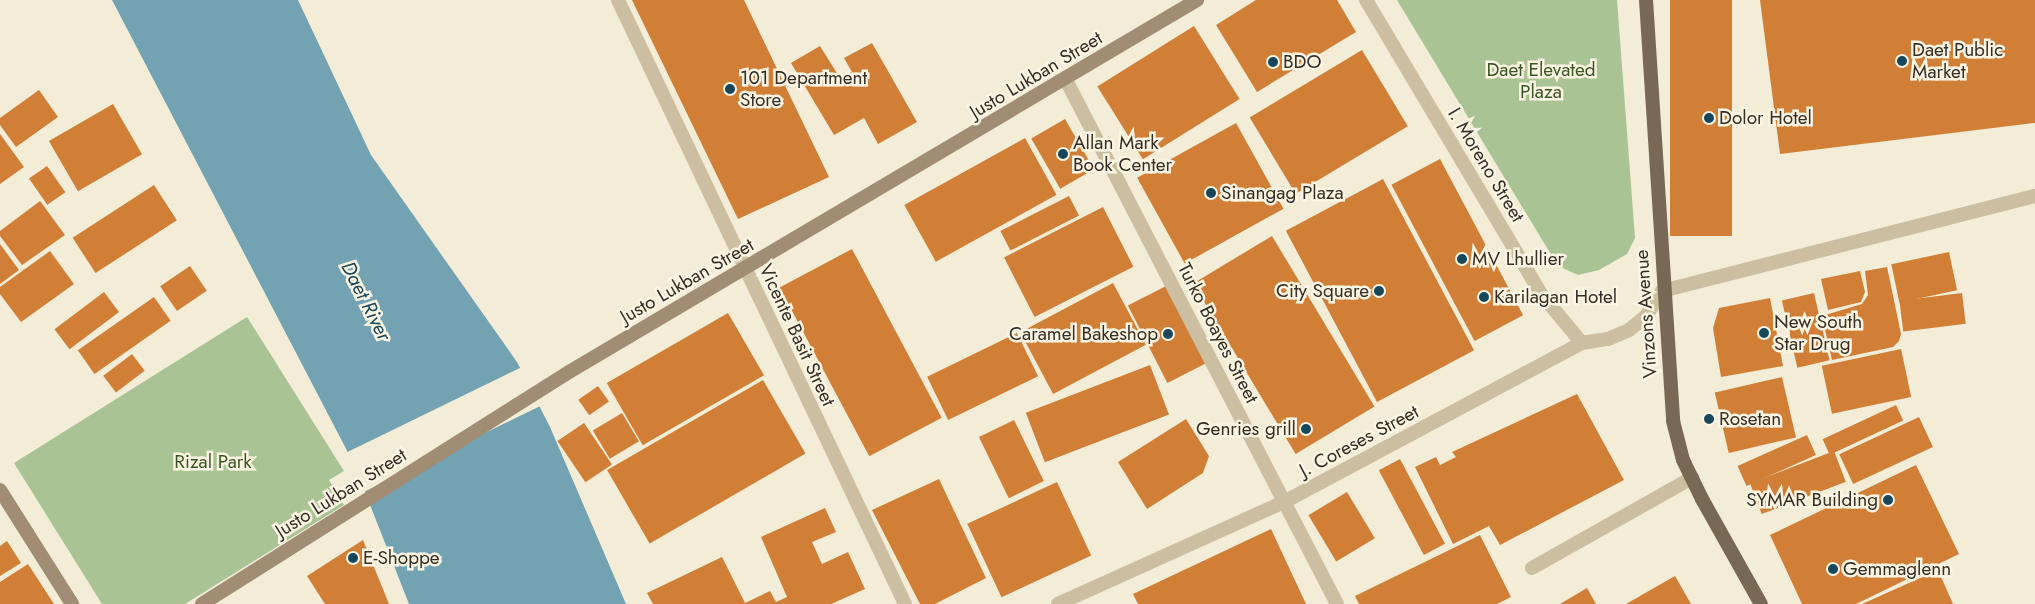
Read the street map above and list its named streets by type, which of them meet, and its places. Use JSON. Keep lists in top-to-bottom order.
{
  "streets": {
    "main road": ["Justo Lukban Street", "Vinzons Avenue"],
    "street": [
      "I. Moreno Street",
      "Turko Boayes Street",
      "Vicente Basit Street",
      "J. Coreses Street"
    ]
  },
  "crossings": [
    ["Justo Lukban Street", "Turko Boayes Street"],
    ["Justo Lukban Street", "Vicente Basit Street"],
    ["I. Moreno Street", "J. Coreses Street"],
    ["Vinzons Avenue", "J. Coreses Street"],
    ["Turko Boayes Street", "J. Coreses Street"]
  ],
  "water": ["Daet River"],
  "parks": ["Daet Elevated Plaza", "Rizal Park"],
  "places": [
    "Daet Public Market",
    "BDO",
    "101 Department Store",
    "Dolor Hotel",
    "Allan Mark Book Center",
    "Sinangag Plaza",
    "MV Lhullier",
    "City Square",
    "Karilagan Hotel",
    "New South Star Drug",
    "Caramel Bakeshop",
    "Rosetan",
    "Genries grill",
    "SYMAR Building",
    "E-Shoppe",
    "Gemmaglenn"
  ]
}
